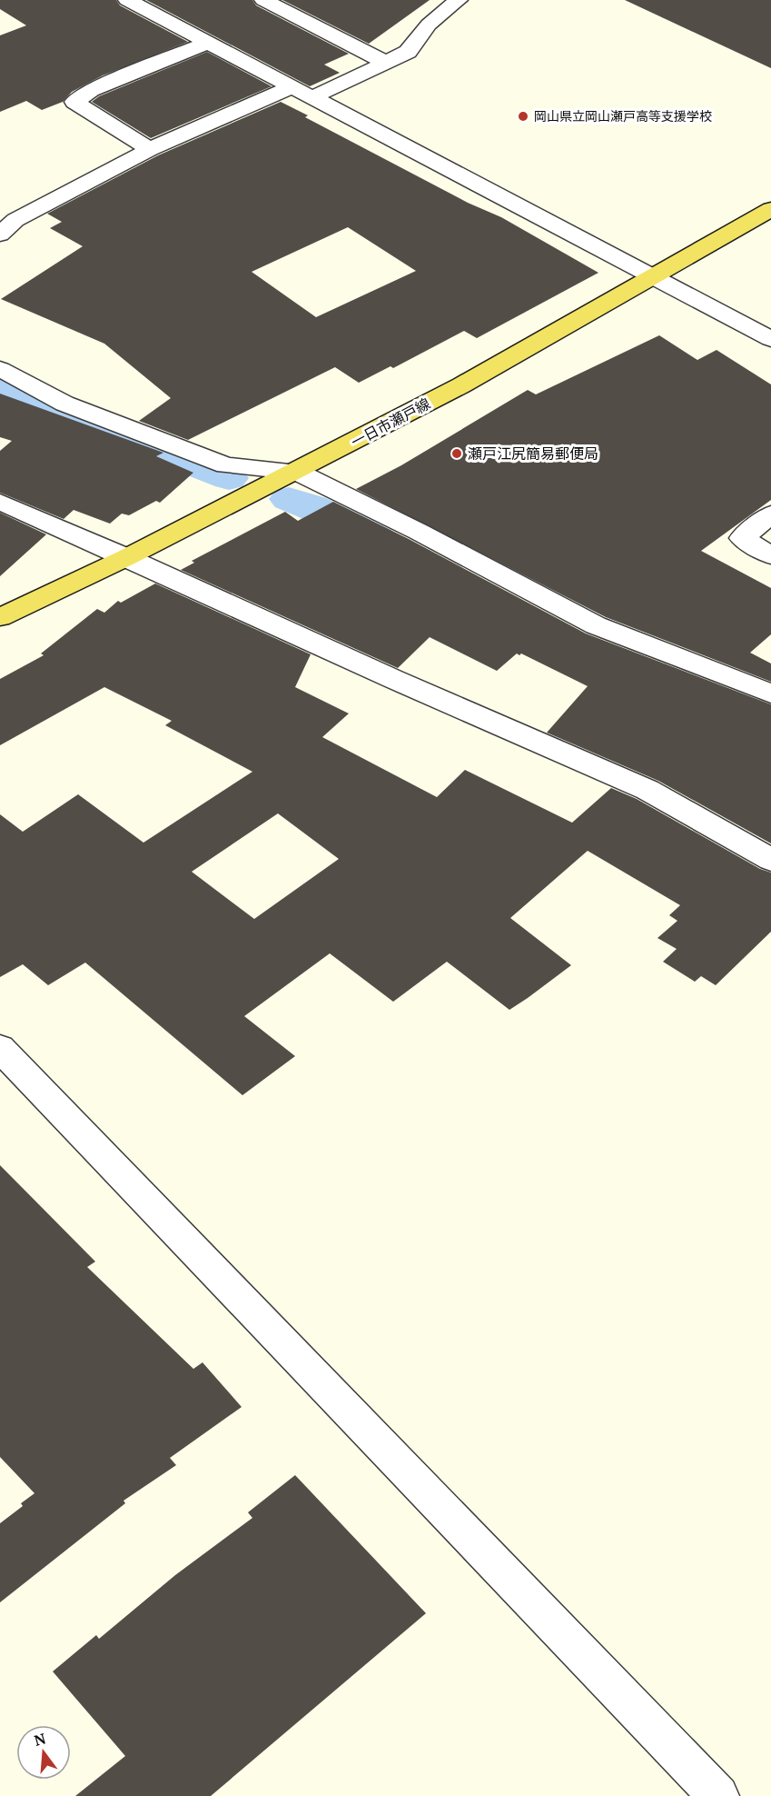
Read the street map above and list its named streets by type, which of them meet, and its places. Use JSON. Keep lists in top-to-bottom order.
{
  "streets": {
    "main road": ["一日市瀬戸線"]
  },
  "places": ["岡山県立岡山瀬戸高等支援学校", "瀬戸江尻簡易郵便局"],
  "north": "top"
}
